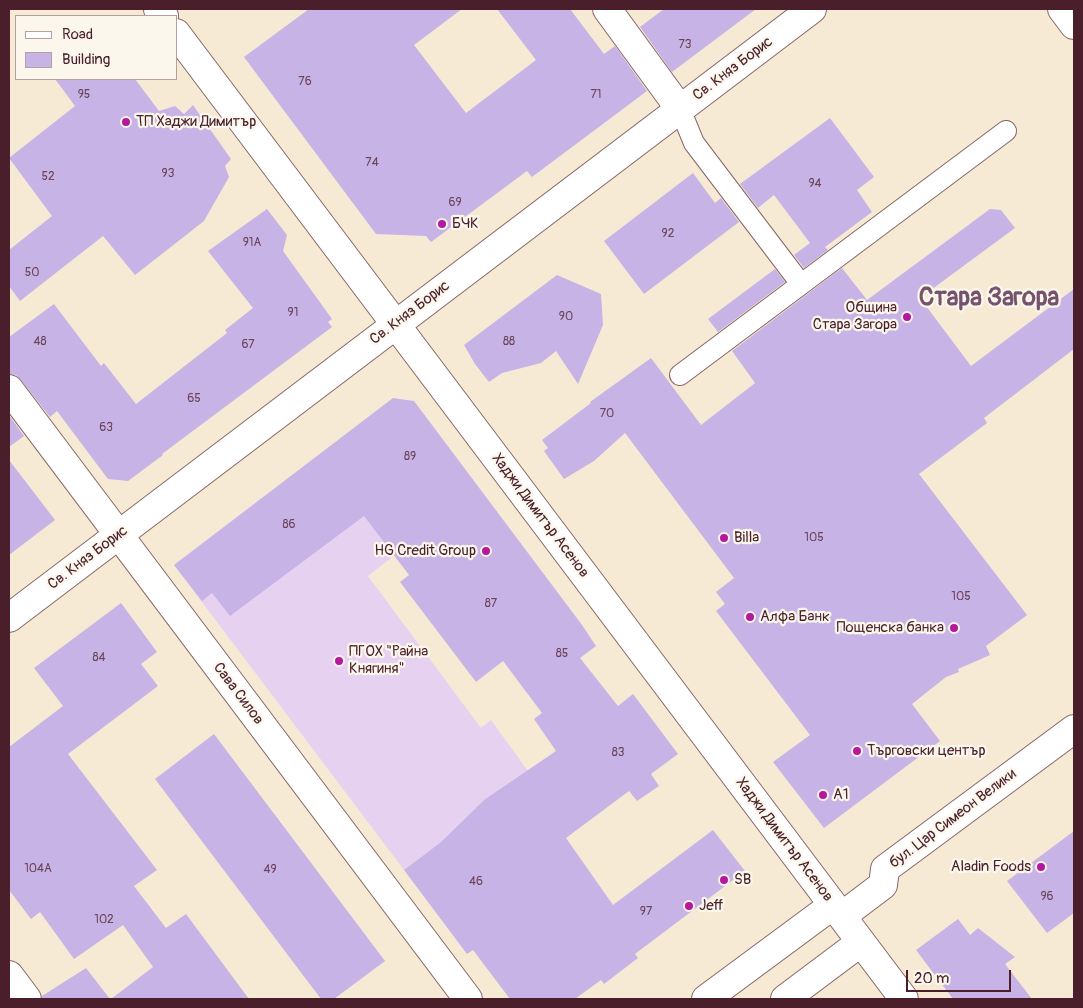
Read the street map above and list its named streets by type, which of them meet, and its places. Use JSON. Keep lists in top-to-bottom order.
{
  "streets": {
    "street": [
      "Св. Княз Борис",
      "Хаджи Димитър Асенов",
      "Сава Силов",
      "бул. Цар Симеон Велики"
    ]
  },
  "crossings": [
    ["Св. Княз Борис", "Хаджи Димитър Асенов"],
    ["Св. Княз Борис", "Сава Силов"],
    ["Хаджи Димитър Асенов", "бул. Цар Симеон Велики"]
  ],
  "districts": ["Стара Загора"],
  "places": [
    "ТП Хаджи Димитър",
    "БЧК",
    "Община Стара Загора",
    "Billa",
    "HG Credit Group",
    "Алфа Банк",
    "Пощенска банка",
    "ПГОХ \"Райна Княгиня\"",
    "Търговски център",
    "A1",
    "Aladin Foods",
    "SB",
    "Jeff"
  ],
  "house_numbers": [
    "73",
    "76",
    "95",
    "71",
    "74",
    "93",
    "52",
    "94",
    "69",
    "92",
    "91A",
    "50",
    "91",
    "90",
    "48",
    "88",
    "67",
    "65",
    "70",
    "63",
    "89",
    "86",
    "105",
    "105",
    "87",
    "85",
    "84",
    "83",
    "104A",
    "49",
    "46",
    "96",
    "97",
    "102"
  ],
  "legend": ["Road", "Building"],
  "scale_bar": "20 m"
}
